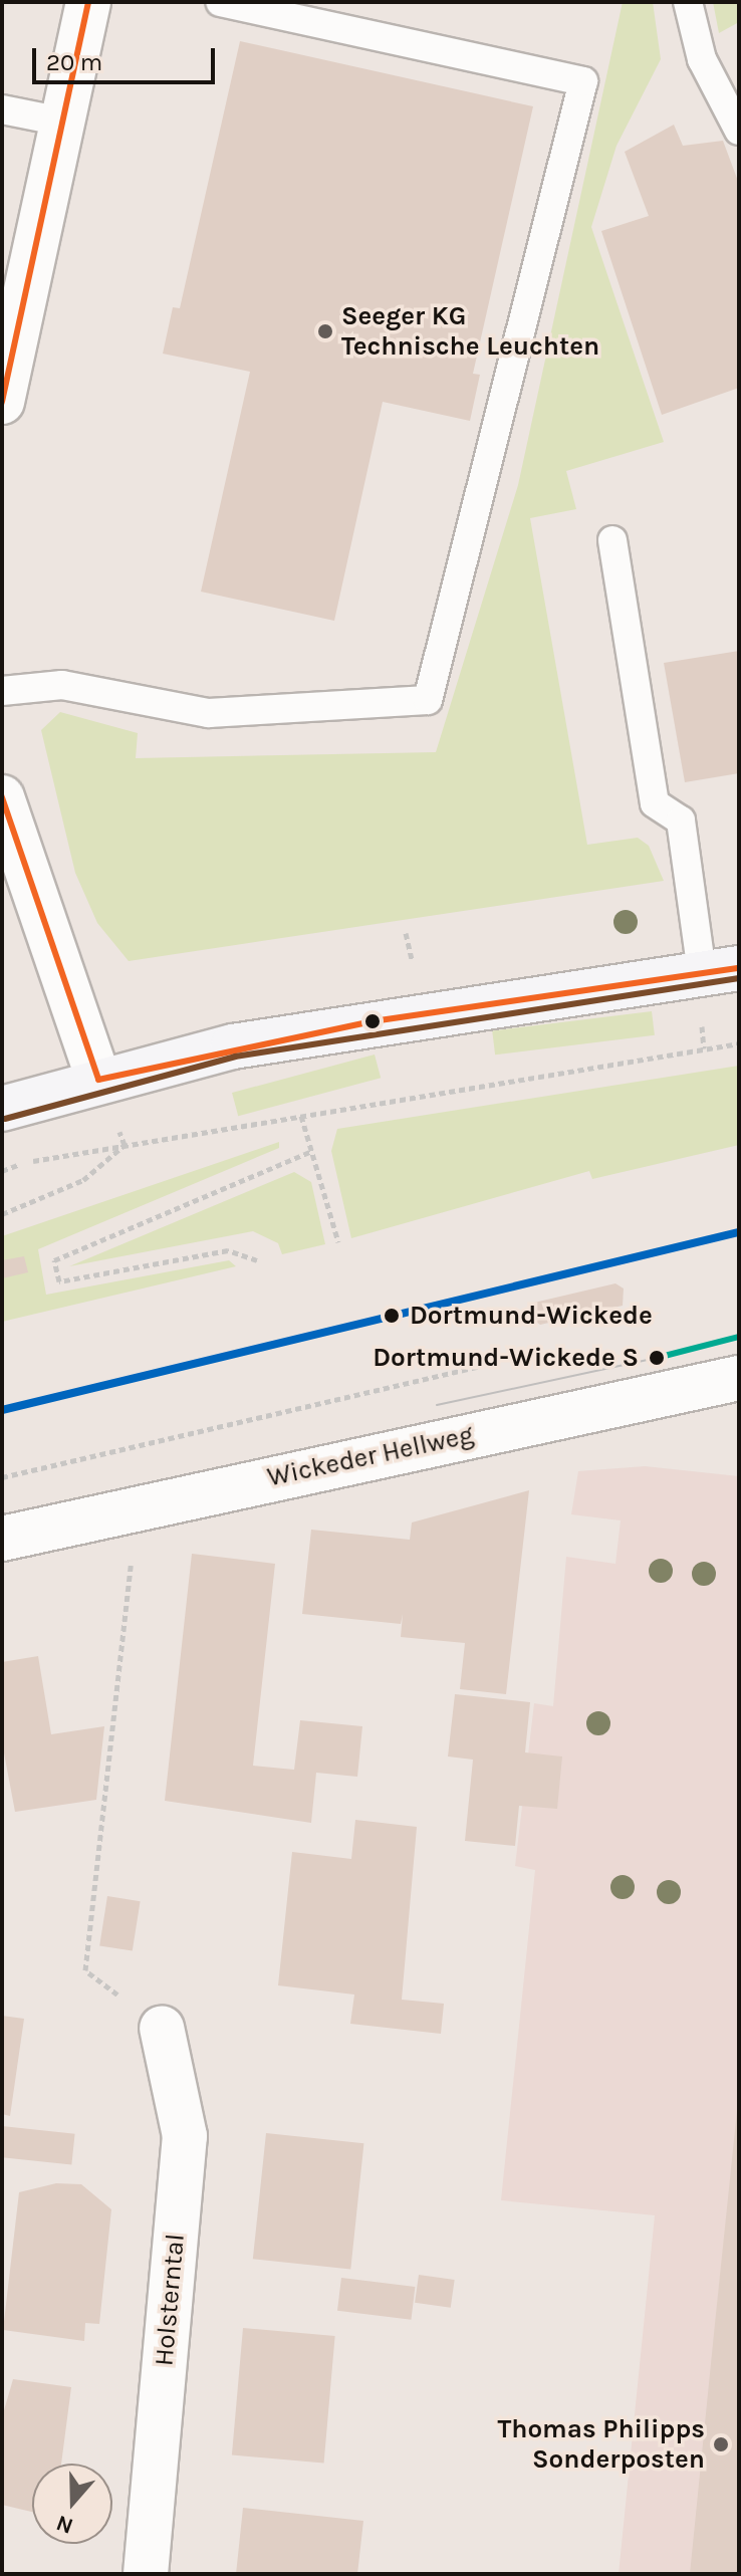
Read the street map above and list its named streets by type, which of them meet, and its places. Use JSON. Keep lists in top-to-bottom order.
{
  "streets": {
    "street": ["Wickeder Hellweg", "Holsterntal"]
  },
  "places": [
    "Seeger KG Technische Leuchten",
    "Dortmund-Wickede",
    "Dortmund-Wickede S",
    "Thomas Philipps Sonderposten"
  ],
  "scale_bar": "20 m",
  "north": "bottom"
}
